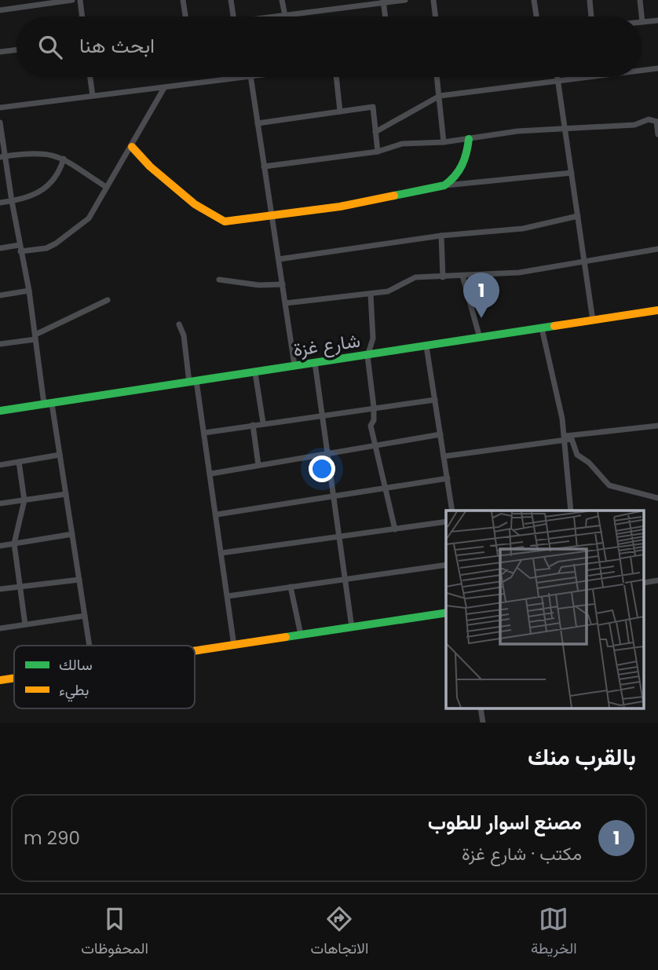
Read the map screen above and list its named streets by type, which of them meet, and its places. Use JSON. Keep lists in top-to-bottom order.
{
  "streets": {
    "street": ["شارع غزة"]
  },
  "legend": ["سالك", "بطيء"],
  "page": {
    "search": "ابحث هنا",
    "pins": "1",
    "heading": "بالقرب منك",
    "list": [
      {
        "mark": "1",
        "name": "مصنع اسوار للطوب",
        "note": "مكتب · شارع غزة",
        "value": "290 m"
      }
    ],
    "nav": ["الخريطة", "الاتجاهات", "المحفوظات"]
  }
}
